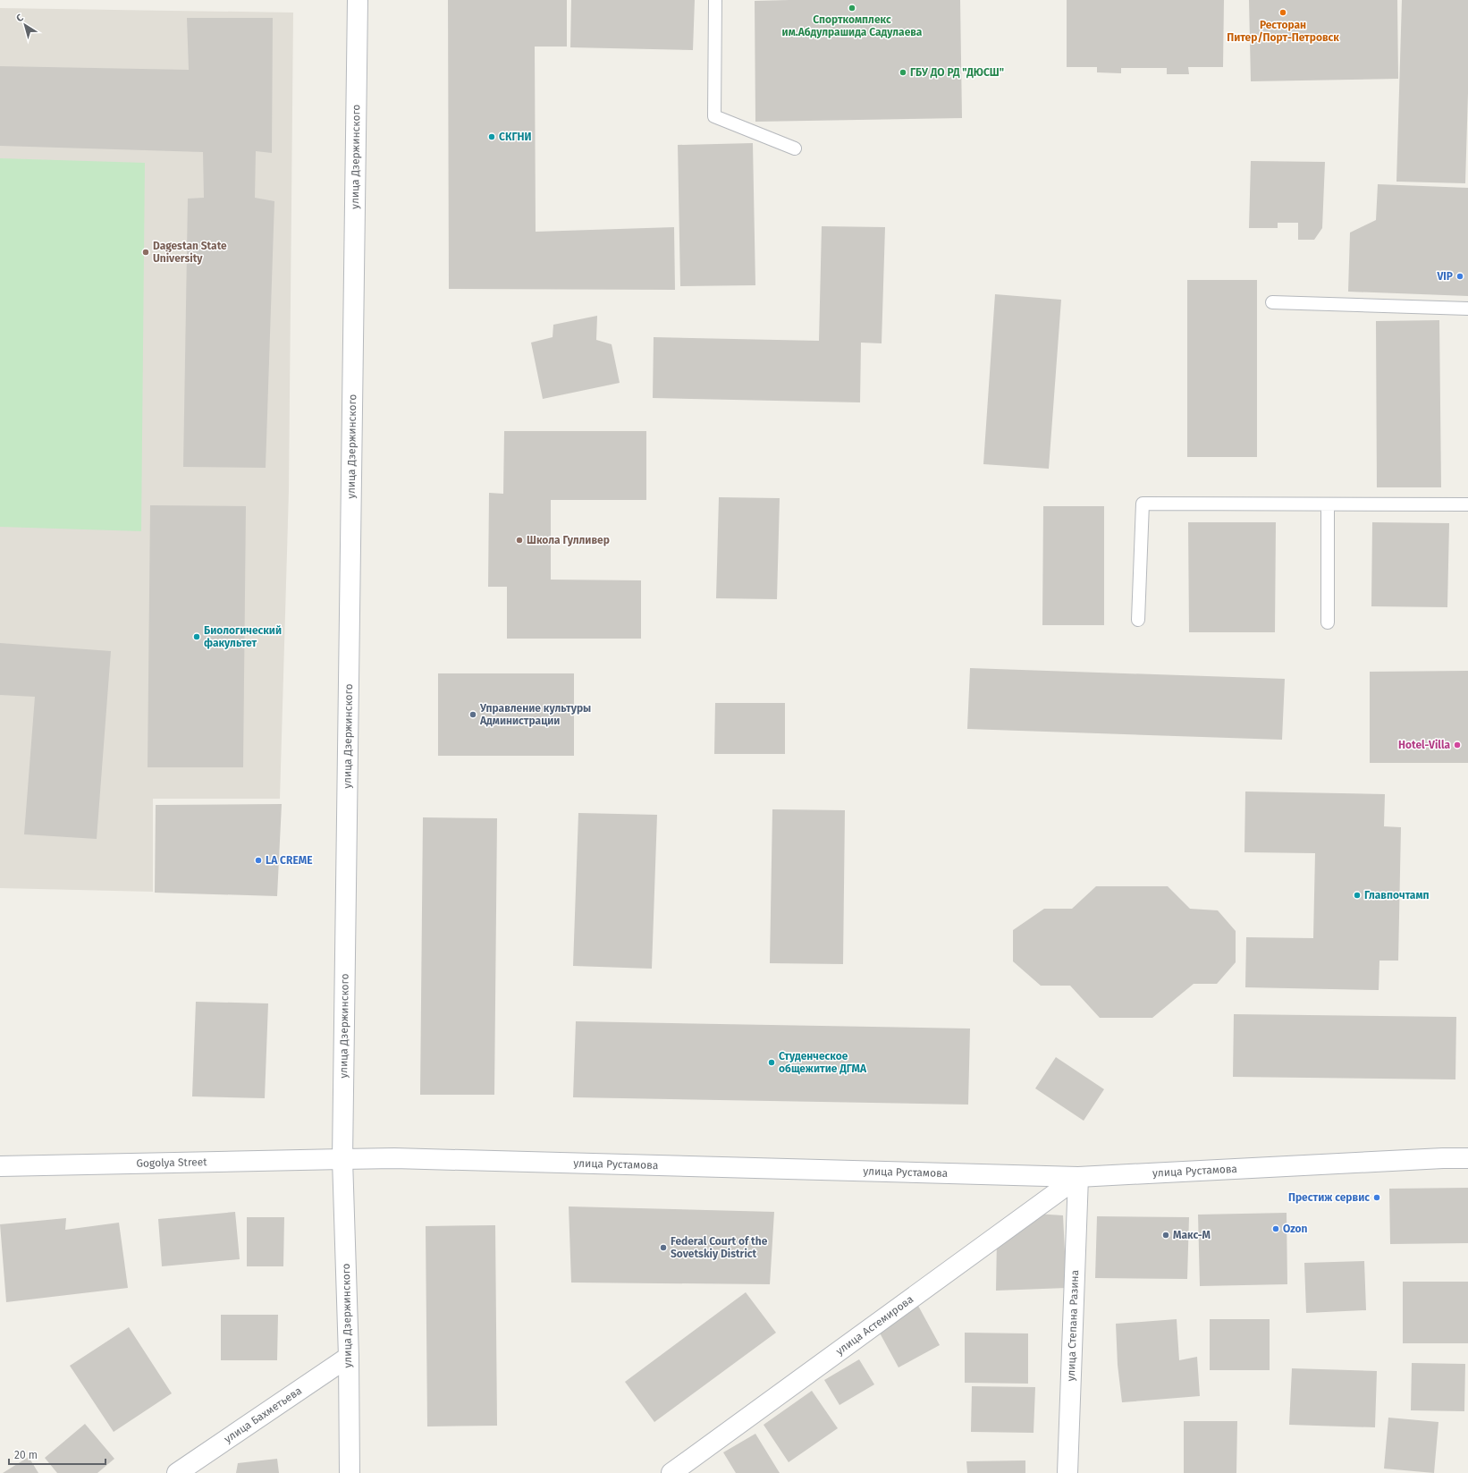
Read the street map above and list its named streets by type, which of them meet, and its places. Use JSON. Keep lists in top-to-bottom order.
{
  "streets": {
    "street": [
      "улица Дзержинского",
      "Gogolya Street",
      "улица Рустамова",
      "улица Астемирова",
      "улица Степана Разина",
      "улица Бахметьева"
    ]
  },
  "crossings": [
    ["улица Дзержинского", "Gogolya Street"],
    ["улица Дзержинского", "улица Рустамова"],
    ["улица Дзержинского", "улица Бахметьева"],
    ["Gogolya Street", "улица Рустамова"],
    ["улица Рустамова", "улица Астемирова"],
    ["улица Рустамова", "улица Степана Разина"],
    ["улица Астемирова", "улица Степана Разина"]
  ],
  "places": [
    "Спорткомплекс им.Абдулрашида Садулаева",
    "Ресторан Питер/Порт-Петровск",
    "ГБУ ДО РД \"ДЮСШ\"",
    "СКГНИ",
    "Dagestan State University",
    "VIP",
    "Школа Гулливер",
    "Биологический факультет",
    "Управление культуры Администрации",
    "Hotel-Villa",
    "LA CREME",
    "Главпочтамп",
    "Студенческое общежитие ДГМА",
    "Престиж сервис",
    "Ozon",
    "Макс-М",
    "Federal Court of the Sovetskiy District"
  ],
  "scale_bar": "20 m",
  "north": "top left"
}
